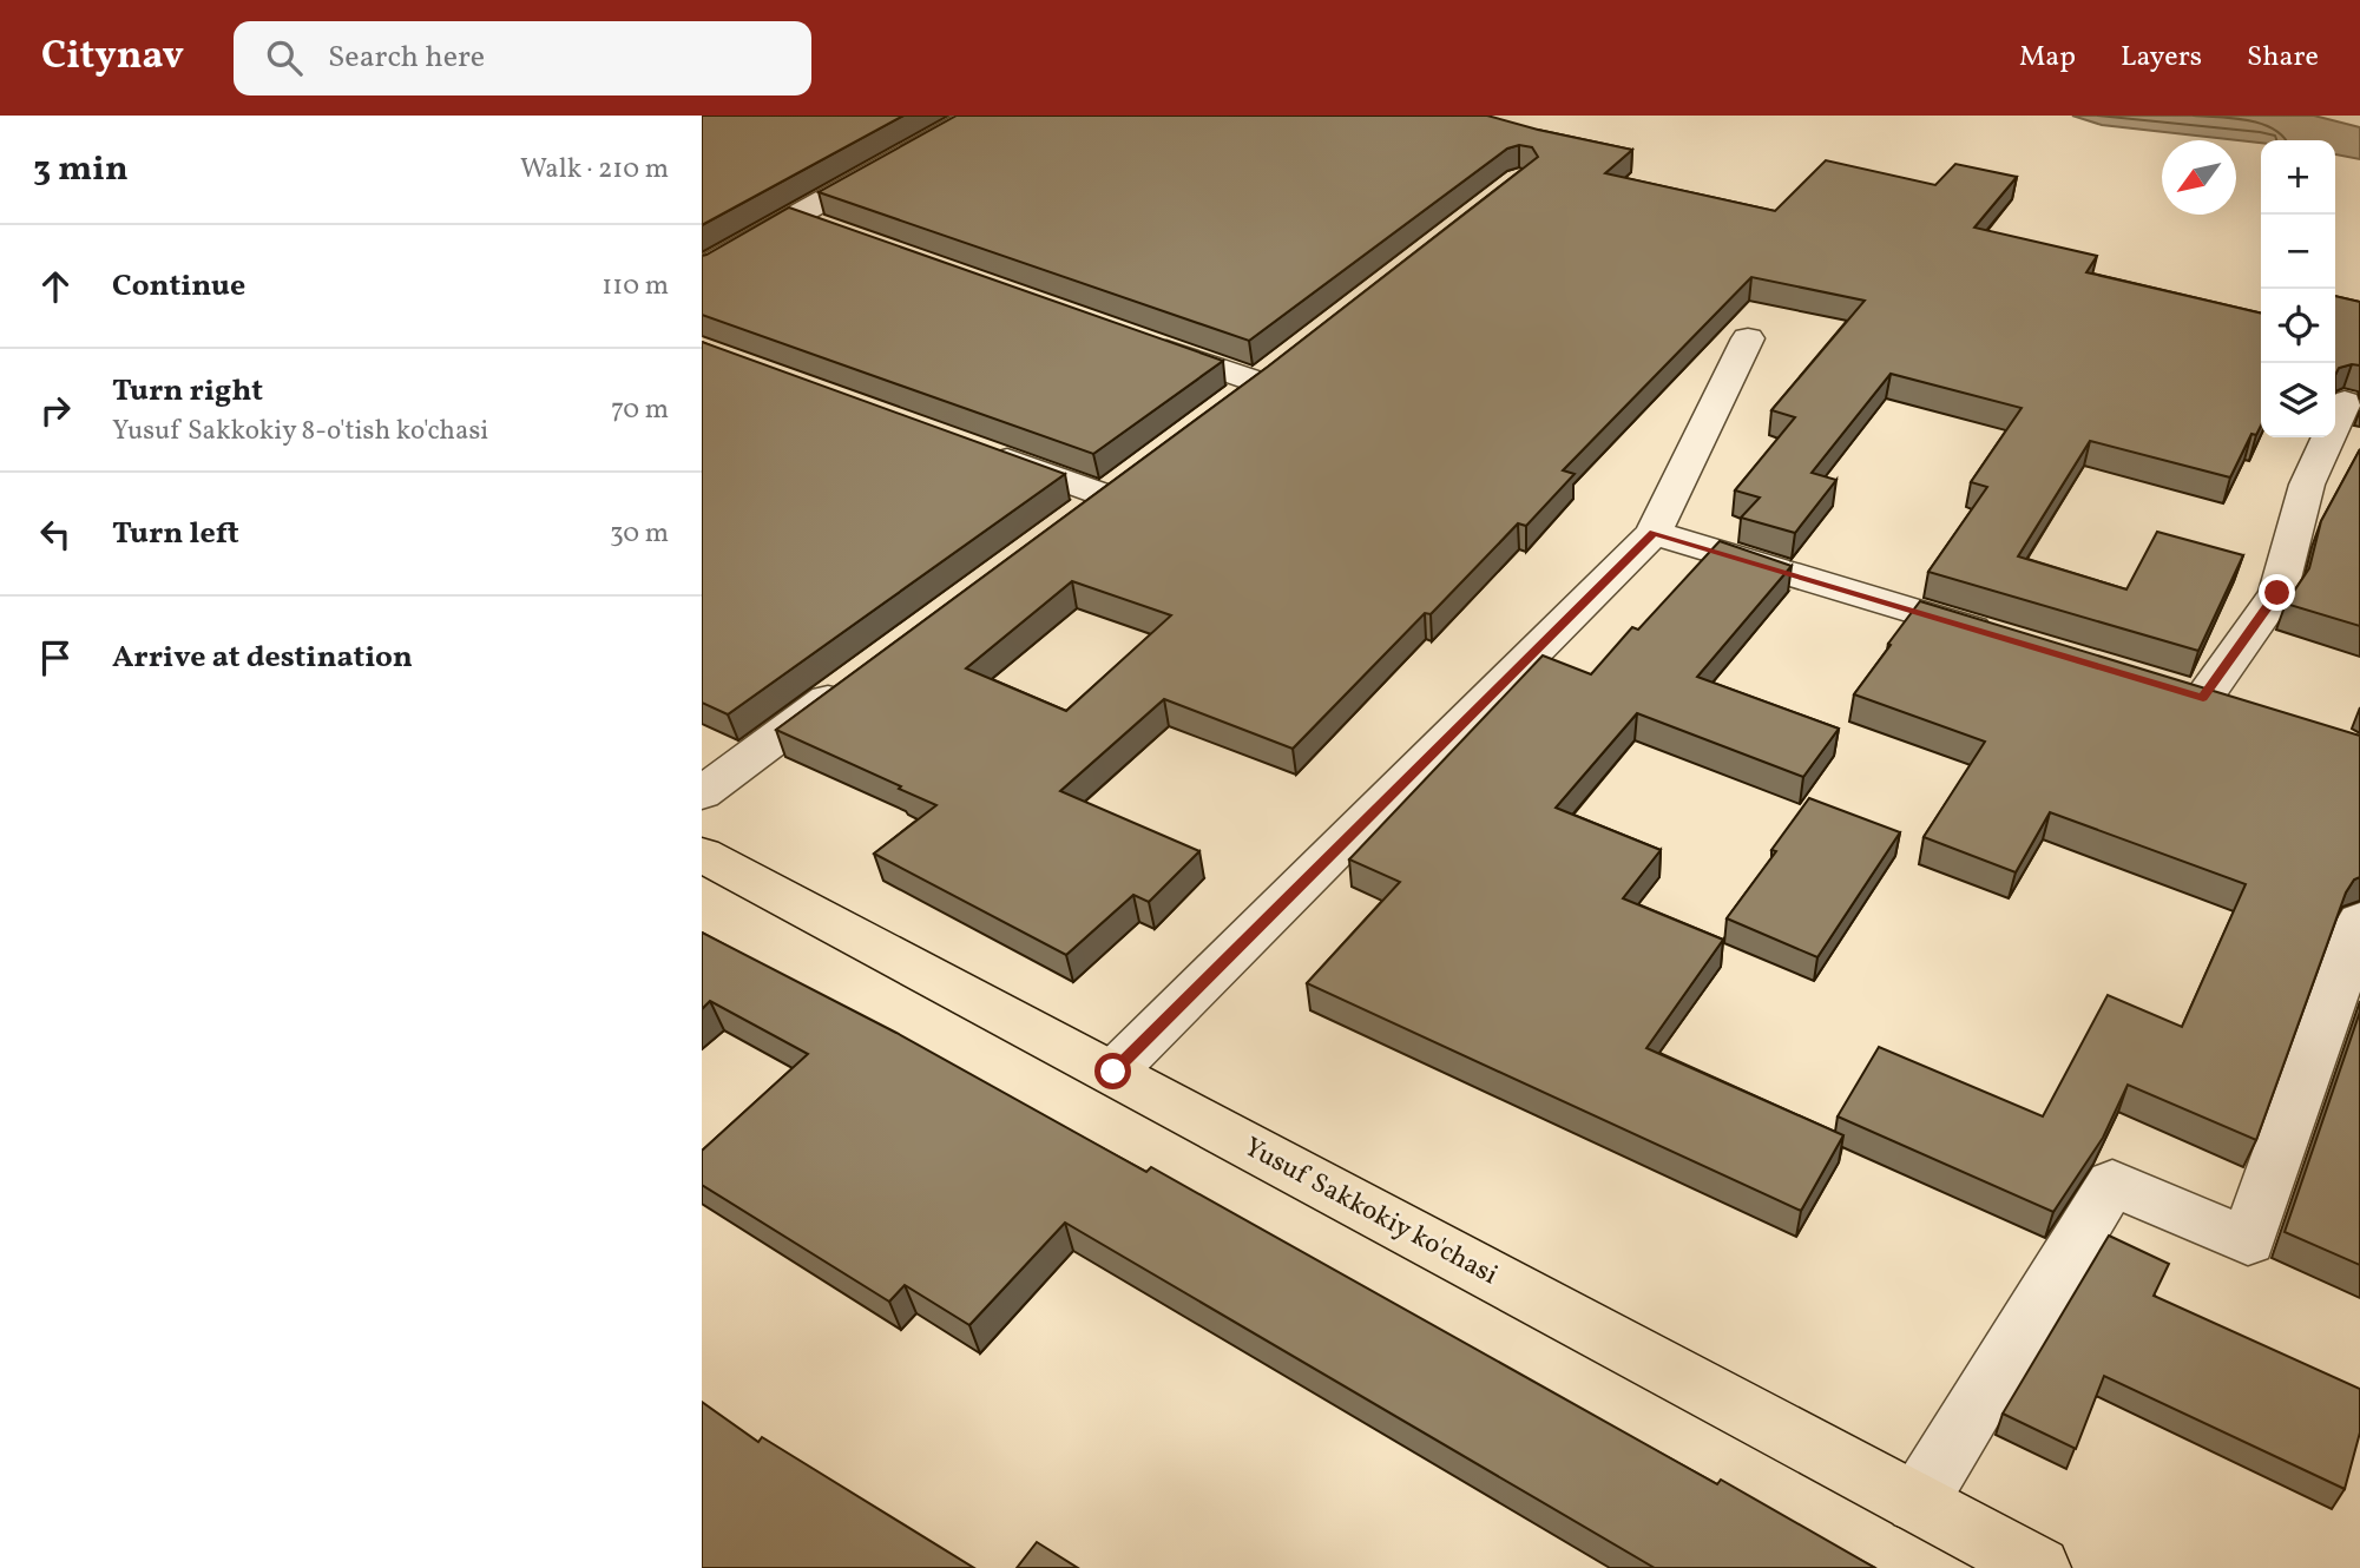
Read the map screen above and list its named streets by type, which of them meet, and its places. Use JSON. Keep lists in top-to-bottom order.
{
  "streets": {
    "main road": ["Yusuf Sakkokiy ko'chasi"]
  },
  "north": "bottom left",
  "page": {
    "header": "Citynav",
    "search": "Search here",
    "nav": ["Map", "Layers", "Share"],
    "heading": ["3 min", "Walk · 210 m"],
    "map_buttons": ["+", "−"],
    "list": [
      ["Continue", "110 m"],
      ["Turn right", "Yusuf Sakkokiy 8-o'tish ko'chasi", "70 m"],
      ["Turn left", "30 m"],
      "Arrive at destination"
    ]
  }
}
